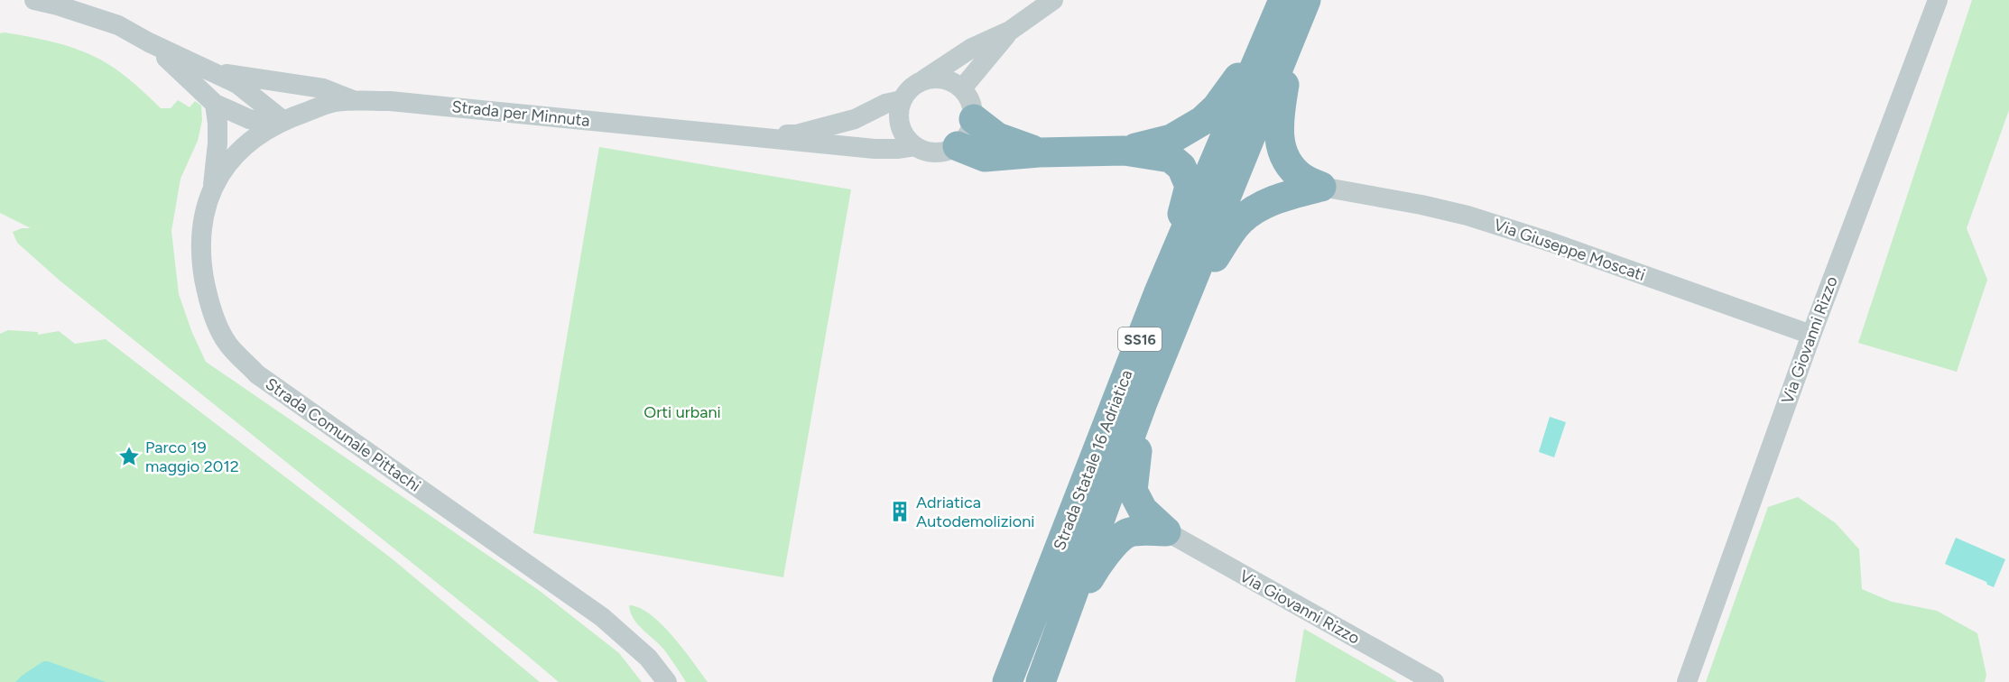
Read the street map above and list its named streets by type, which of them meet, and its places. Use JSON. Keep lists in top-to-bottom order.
{
  "streets": {
    "highway": ["SS16", "Strada Statale 16 Adriatica"],
    "street": [
      "Strada per Minnuta",
      "Via Giuseppe Moscati",
      "Via Giovanni Rizzo",
      "Strada Comunale Pittachi"
    ]
  },
  "crossings": [
    ["Strada per Minnuta", "Strada Comunale Pittachi"],
    ["Via Giuseppe Moscati", "Via Giovanni Rizzo"]
  ],
  "parks": ["Orti urbani"],
  "places": {
    "place": ["Parco 19 maggio 2012"],
    "building": ["Adriatica Autodemolizioni"]
  }
}
